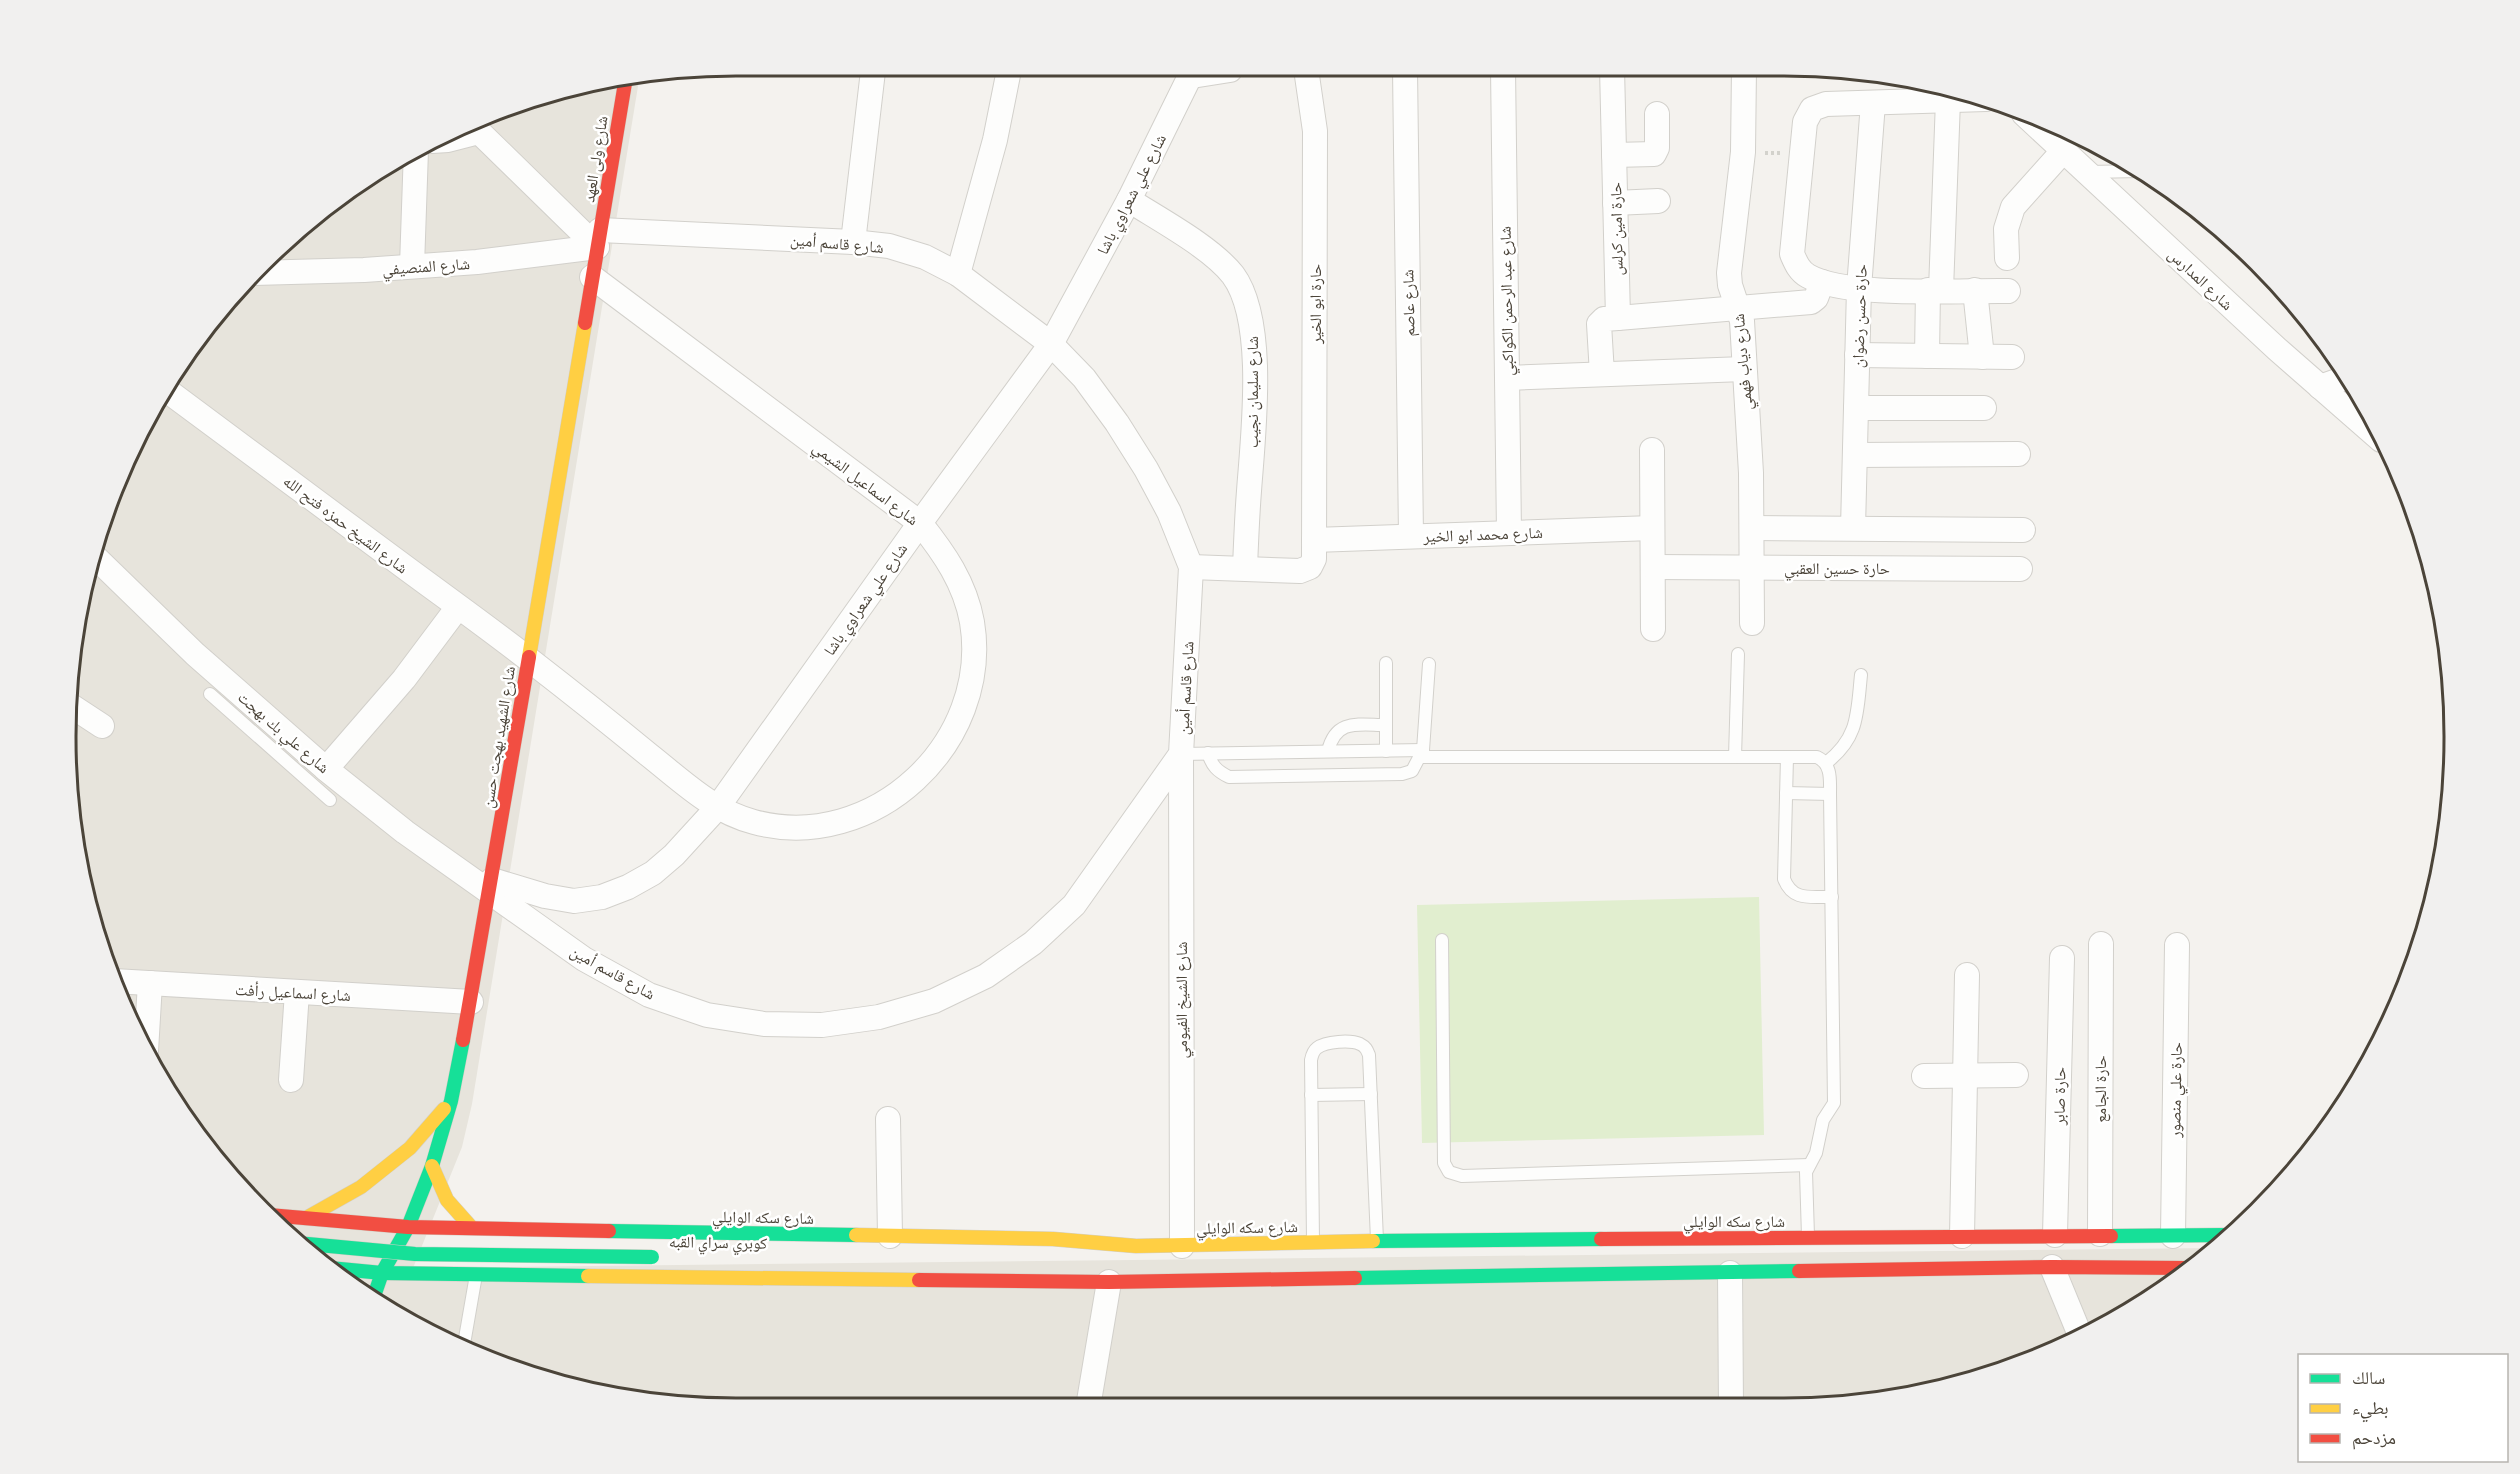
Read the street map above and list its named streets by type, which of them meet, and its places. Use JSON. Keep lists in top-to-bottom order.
{
  "streets": {
    "main road": [
      "شارع ولى العهد",
      "شارع الشهيد بهجت حسن",
      "شارع سكه الوايلي",
      "كوبري سراي القبه"
    ],
    "street": [
      "شارع علي شعراوي باشا",
      "حارة امين كرلس",
      "شارع قاسم أمين",
      "شارع المنصيفي",
      "شارع المدارس",
      "شارع عبد الرحمن الكواكبي",
      "شارع عاصم",
      "حارة ابو الخير",
      "حارة حسن رضوان",
      "شارع دياب فهمي",
      "شارع سليمان نجيب",
      "شارع اسماعيل الشيمي",
      "شارع الشيخ حمزه فتح الله",
      "شارع محمد ابو الخير",
      "حارة حسين العقبي",
      "شارع علي بك بهجت",
      "شارع اسماعيل رأفت",
      "شارع الشيخ الفيومي",
      "حارة الجامع",
      "حارة علي منصور",
      "حارة صابر"
    ]
  },
  "crossings": [
    ["شارع ولى العهد", "شارع قاسم أمين"],
    ["شارع ولى العهد", "شارع المنصيفي"],
    ["شارع ولى العهد", "شارع الشهيد بهجت حسن"],
    ["شارع علي شعراوي باشا", "شارع قاسم أمين"],
    ["شارع علي شعراوي باشا", "شارع سليمان نجيب"],
    ["شارع علي شعراوي باشا", "شارع اسماعيل الشيمي"],
    ["شارع علي شعراوي باشا", "شارع علي بك بهجت"],
    ["شارع علي شعراوي باشا", "شارع الشهيد بهجت حسن"],
    ["شارع قاسم أمين", "شارع المنصيفي"],
    ["شارع قاسم أمين", "شارع علي بك بهجت"],
    ["شارع قاسم أمين", "شارع الشهيد بهجت حسن"],
    ["شارع قاسم أمين", "شارع الشيخ الفيومي"],
    ["شارع المنصيفي", "شارع الشهيد بهجت حسن"],
    ["شارع عبد الرحمن الكواكبي", "شارع محمد ابو الخير"],
    ["شارع عاصم", "شارع محمد ابو الخير"],
    ["حارة ابو الخير", "شارع سليمان نجيب"],
    ["حارة ابو الخير", "شارع محمد ابو الخير"],
    ["شارع دياب فهمي", "حارة حسين العقبي"],
    ["شارع اسماعيل الشيمي", "شارع الشيخ حمزه فتح الله"],
    ["شارع اسماعيل الشيمي", "شارع الشهيد بهجت حسن"],
    ["شارع الشيخ حمزه فتح الله", "شارع الشهيد بهجت حسن"],
    ["شارع علي بك بهجت", "شارع الشهيد بهجت حسن"],
    ["شارع الشهيد بهجت حسن", "شارع اسماعيل رأفت"],
    ["شارع الشهيد بهجت حسن", "شارع سكه الوايلي"],
    ["شارع الشيخ الفيومي", "شارع سكه الوايلي"],
    ["حارة الجامع", "شارع سكه الوايلي"],
    ["حارة علي منصور", "شارع سكه الوايلي"],
    ["حارة صابر", "شارع سكه الوايلي"]
  ],
  "legend": ["سالك", "بطيء", "مزدحم"]
}
